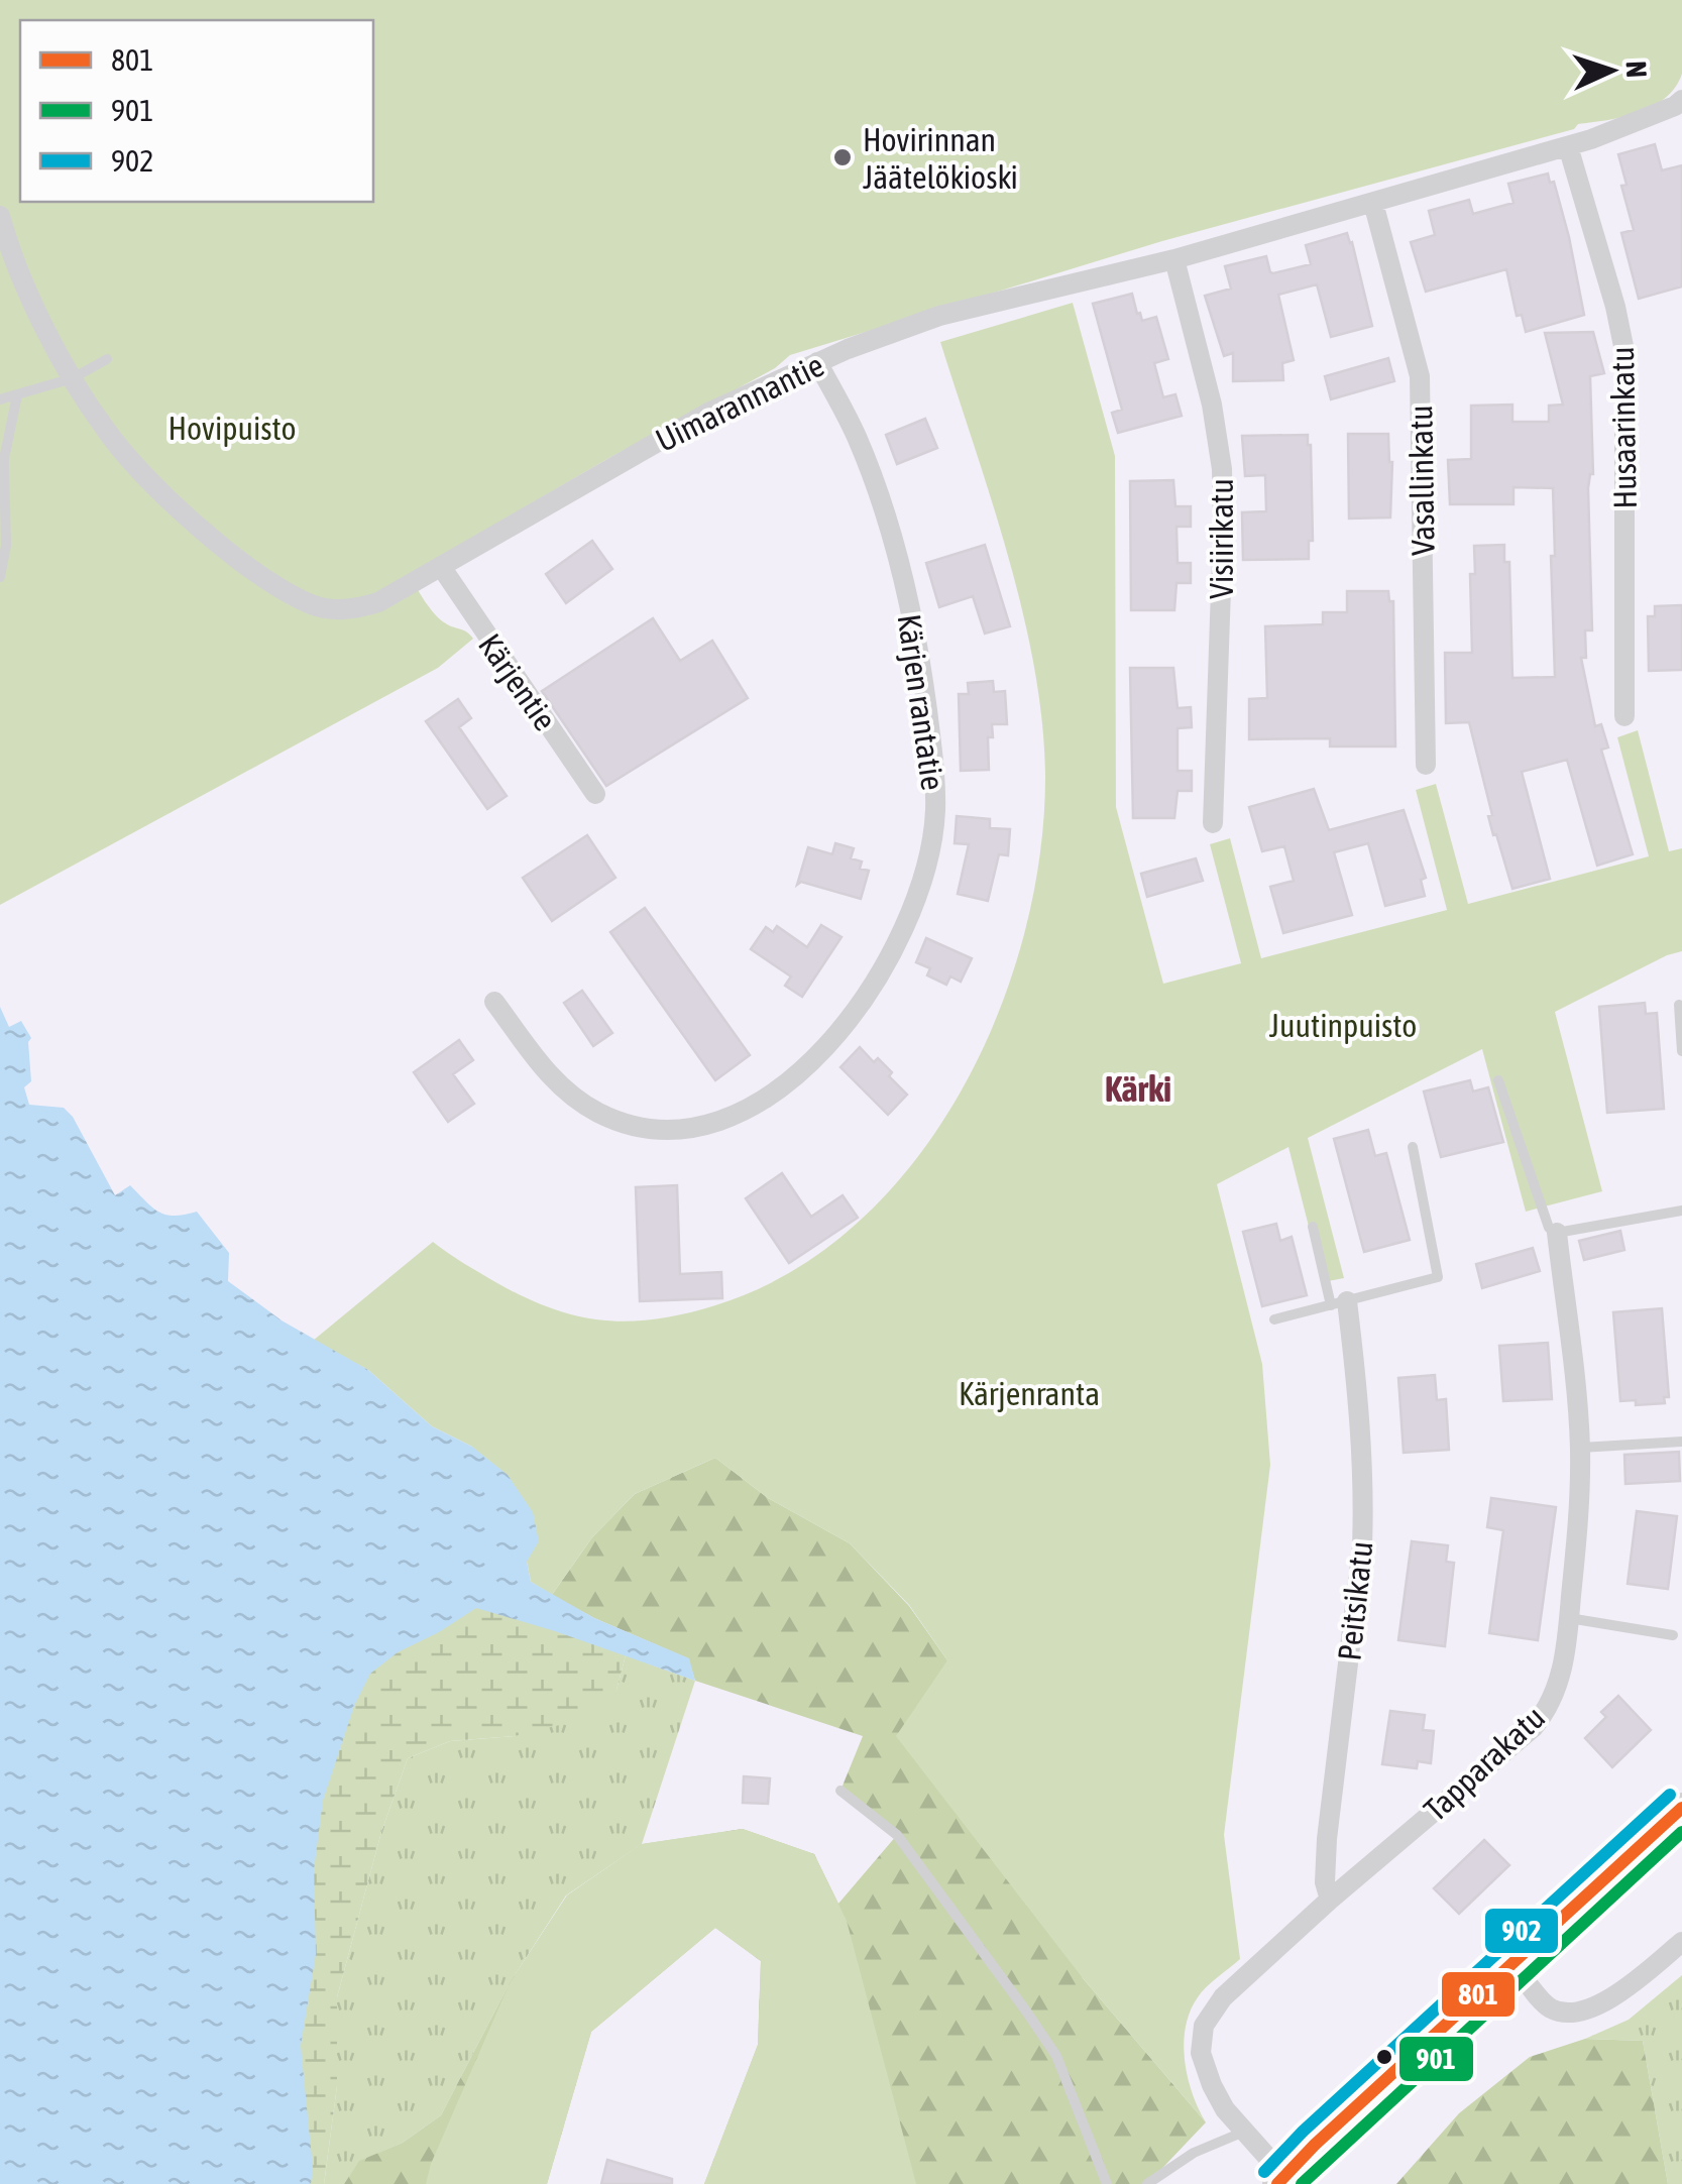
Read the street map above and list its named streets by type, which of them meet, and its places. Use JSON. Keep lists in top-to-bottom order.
{
  "streets": {
    "street": [
      "Uimarannantie",
      "Husaarinkatu",
      "Vasallinkatu",
      "Visiirikatu",
      "Kärjentie",
      "Kärjen rantatie",
      "Peitsikatu",
      "Tapparakatu"
    ]
  },
  "crossings": [
    ["Uimarannantie", "Husaarinkatu"],
    ["Uimarannantie", "Vasallinkatu"],
    ["Uimarannantie", "Visiirikatu"],
    ["Uimarannantie", "Kärjentie"],
    ["Uimarannantie", "Kärjen rantatie"],
    ["Peitsikatu", "Tapparakatu"]
  ],
  "districts": ["Kärki"],
  "parks": ["Hovipuisto", "Juutinpuisto", "Kärjenranta"],
  "places": ["Hovirinnan Jäätelökioski"],
  "lines": ["transit line 902", "transit line 801", "transit line 901"],
  "legend": ["801", "901", "902"],
  "north": "right"
}
